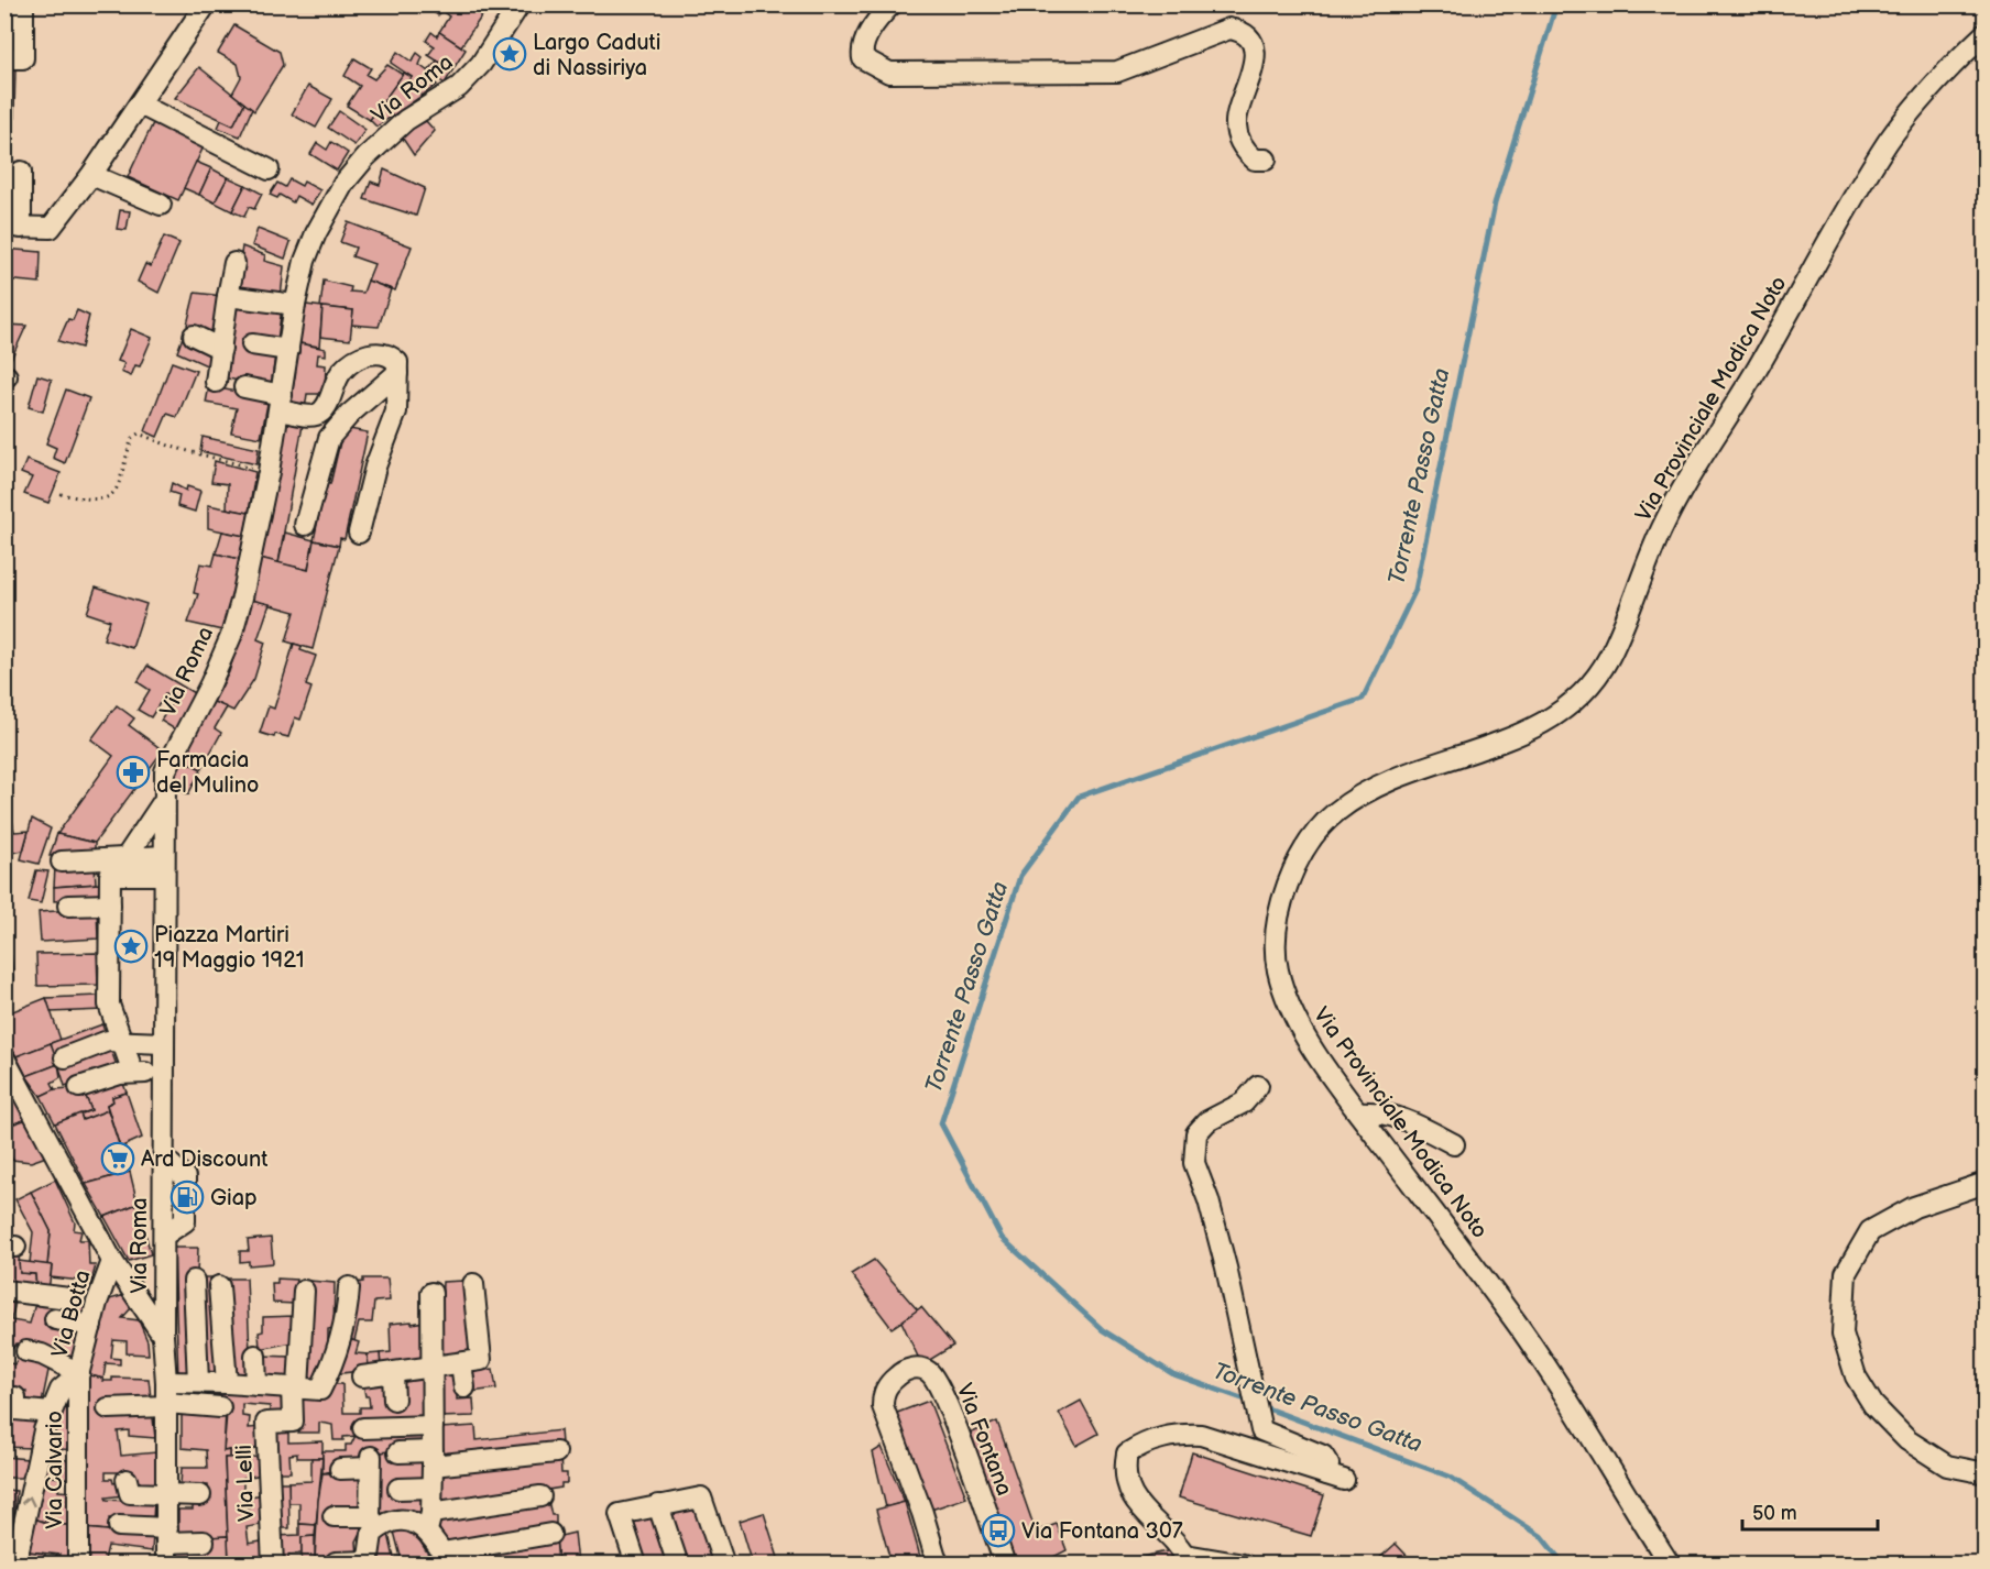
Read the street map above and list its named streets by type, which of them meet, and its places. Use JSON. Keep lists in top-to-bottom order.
{
  "streets": {
    "street": [
      "Via Roma",
      "Via Provinciale Modica Noto",
      "Via Botta",
      "Via Fontana",
      "Via Calvario",
      "Via Lelli"
    ]
  },
  "crossings": [
    ["Via Botta", "Via Calvario"]
  ],
  "one_way": ["Via Botta"],
  "water": ["Torrente Passo Gatta"],
  "places": {
    "place": ["Largo Caduti di Nassiriya", "Piazza Martiri 19 Maggio 1921"],
    "pharmacy": ["Farmacia del Mulino"],
    "supermarket": ["Ard Discount"],
    "fuel station": ["Giap"],
    "bus stop": ["Via Fontana 307"]
  },
  "scale_bar": "50 m"
}
